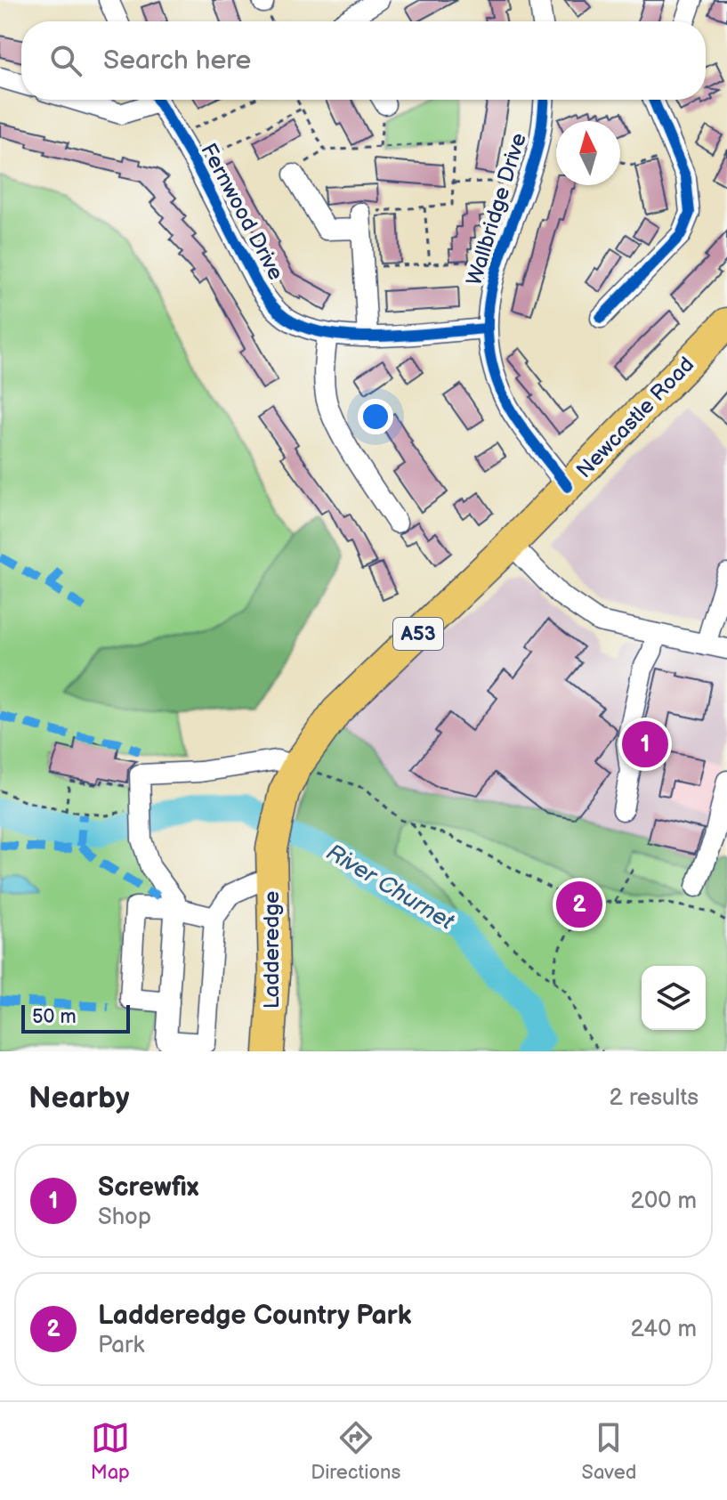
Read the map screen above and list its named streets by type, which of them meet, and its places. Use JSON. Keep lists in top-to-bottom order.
{
  "streets": {
    "highway": ["Newcastle Road", "A53", "Ladderedge"],
    "street": ["Wallbridge Drive", "Fernwood Drive"]
  },
  "crossings": [
    ["Wallbridge Drive", "Fernwood Drive"],
    ["Wallbridge Drive", "Newcastle Road"],
    ["Newcastle Road", "Ladderedge"]
  ],
  "water": ["River Churnet"],
  "scale_bar": "50 m",
  "north": "top",
  "page": {
    "search": "Search here",
    "pins": ["1", "2"],
    "scale": "50 m",
    "heading": ["Nearby", "2 results"],
    "list": [
      {
        "mark": "1",
        "name": "Screwfix",
        "note": "Shop",
        "value": "200 m"
      },
      {
        "mark": "2",
        "name": "Ladderedge Country Park",
        "note": "Park",
        "value": "240 m"
      }
    ],
    "nav": ["Map", "Directions", "Saved"]
  }
}
